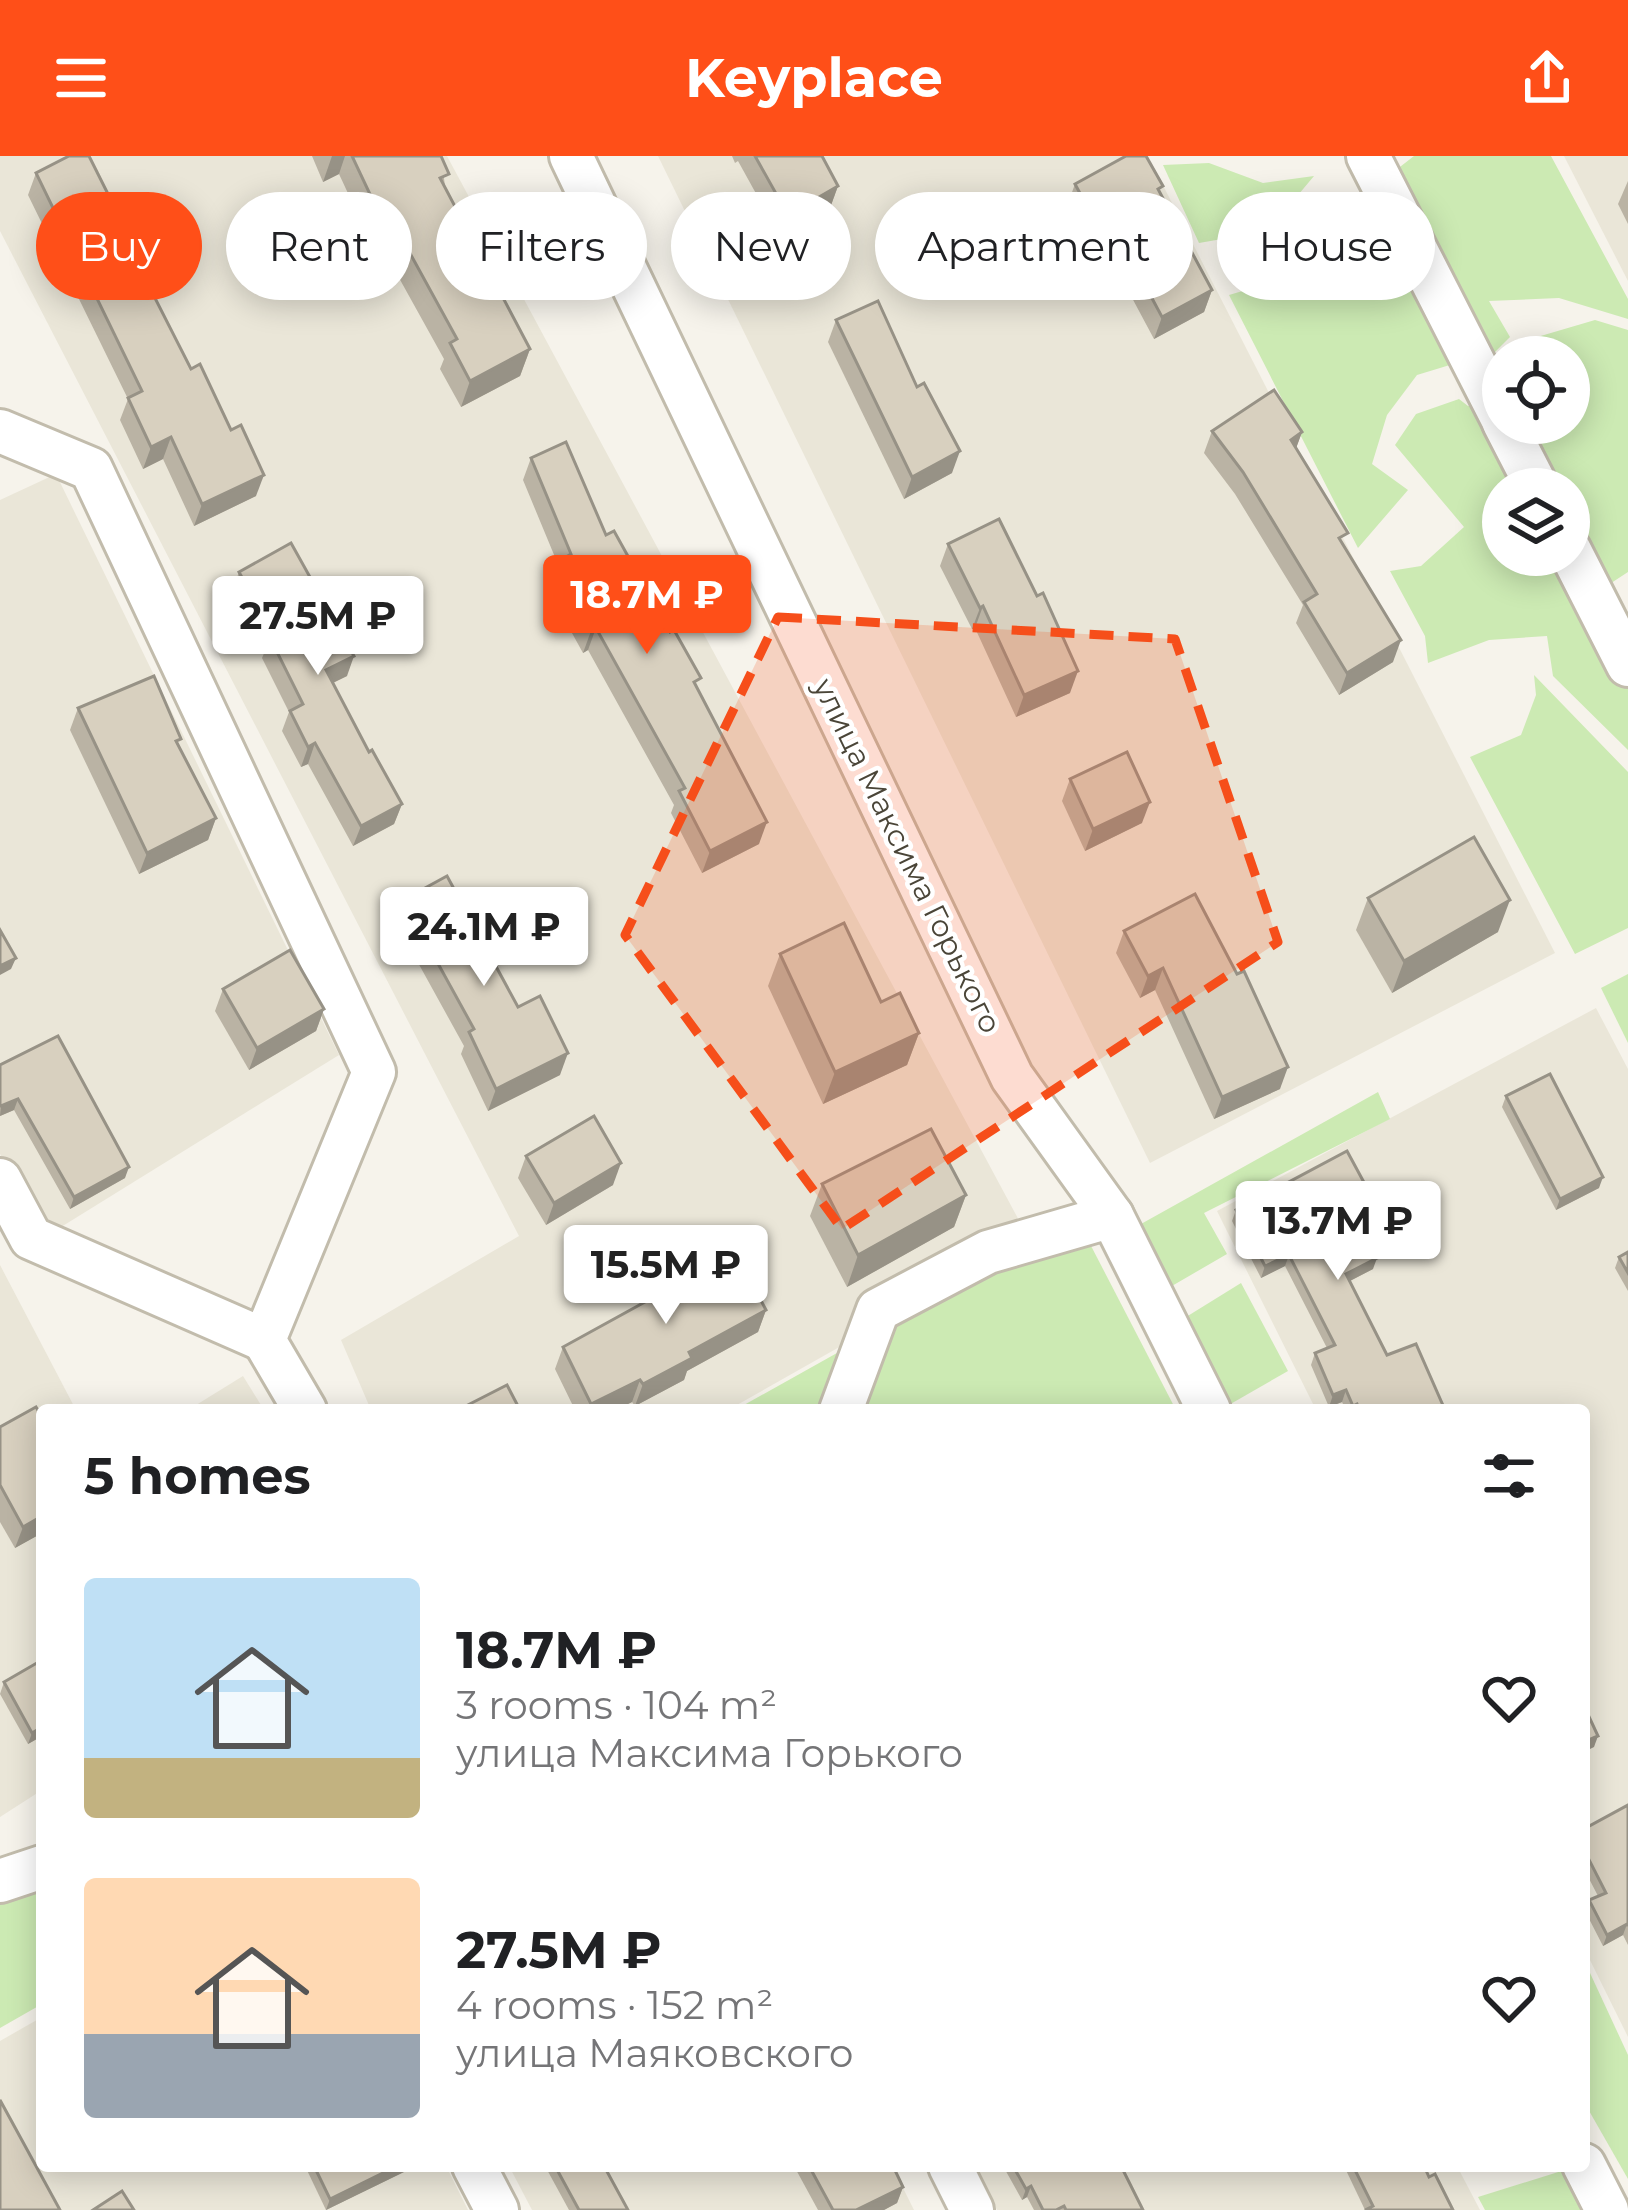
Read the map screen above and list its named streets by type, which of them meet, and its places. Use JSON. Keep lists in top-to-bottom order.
{
  "streets": {
    "street": ["улица Максима Горького"]
  },
  "page": {
    "header": "Keyplace",
    "chip": [
      "Buy",
      "Rent",
      "Filters",
      "New",
      "Apartment",
      "House"
    ],
    "price": [
      "18.7M ₽",
      "27.5M ₽",
      "24.1M ₽",
      "13.7M ₽",
      "15.5M ₽"
    ],
    "heading": "5 homes",
    "list": [
      {
        "name": "18.7M ₽",
        "note": "3 rooms · 104 m² · улица Максима Горького"
      },
      {
        "name": "27.5M ₽",
        "note": "4 rooms · 152 m² · улица Маяковского"
      }
    ]
  }
}
